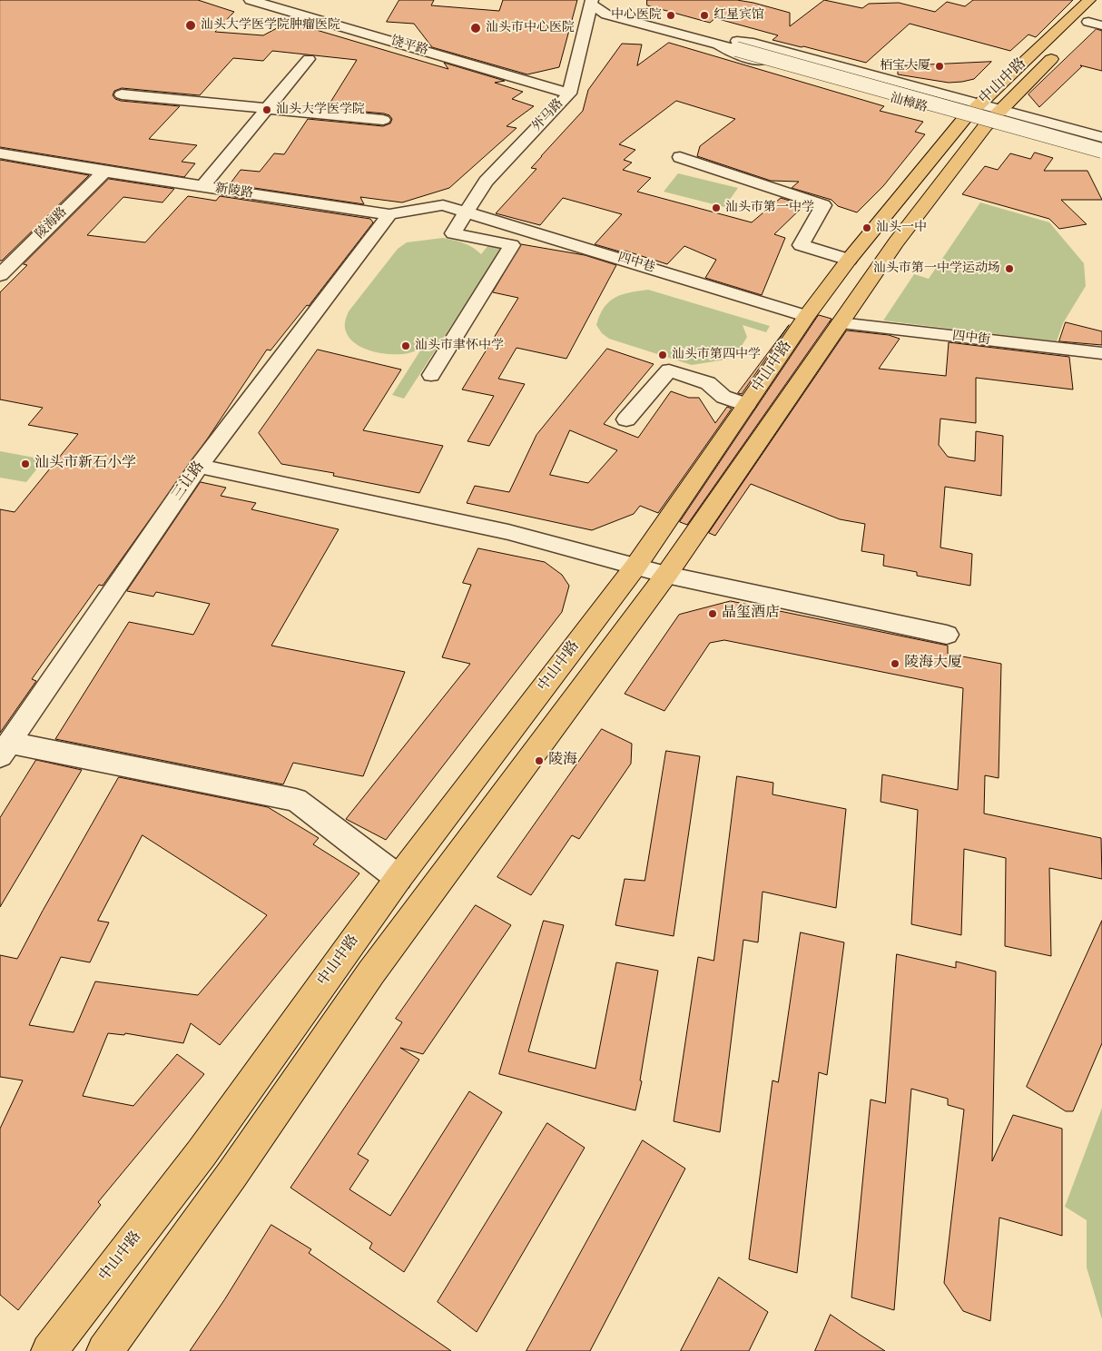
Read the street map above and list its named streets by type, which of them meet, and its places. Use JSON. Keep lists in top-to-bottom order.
{
  "streets": {
    "main road": ["中山中路"],
    "street": [
      "饶平路",
      "汕樟路",
      "外马路",
      "新陵路",
      "陵海路",
      "四中巷",
      "四中街",
      "三让路"
    ]
  },
  "crossings": [
    ["饶平路", "外马路"],
    ["中山中路", "汕樟路"],
    ["中山中路", "四中巷"],
    ["中山中路", "四中街"],
    ["汕樟路", "外马路"],
    ["外马路", "新陵路"],
    ["外马路", "四中巷"],
    ["新陵路", "陵海路"],
    ["新陵路", "四中巷"],
    ["新陵路", "三让路"]
  ],
  "places": [
    "中心医院",
    "红星宾馆",
    "汕头大学医学院肿瘤医院",
    "汕头市中心医院",
    "栢宝大厦",
    "汕头大学医学院",
    "汕头市第一中学",
    "汕头一中",
    "汕头市第一中学运动场",
    "汕头市聿怀中学",
    "汕头市第四中学",
    "汕头市新石小学",
    "晶玺酒店",
    "陵海大厦",
    "陵海"
  ]
}
